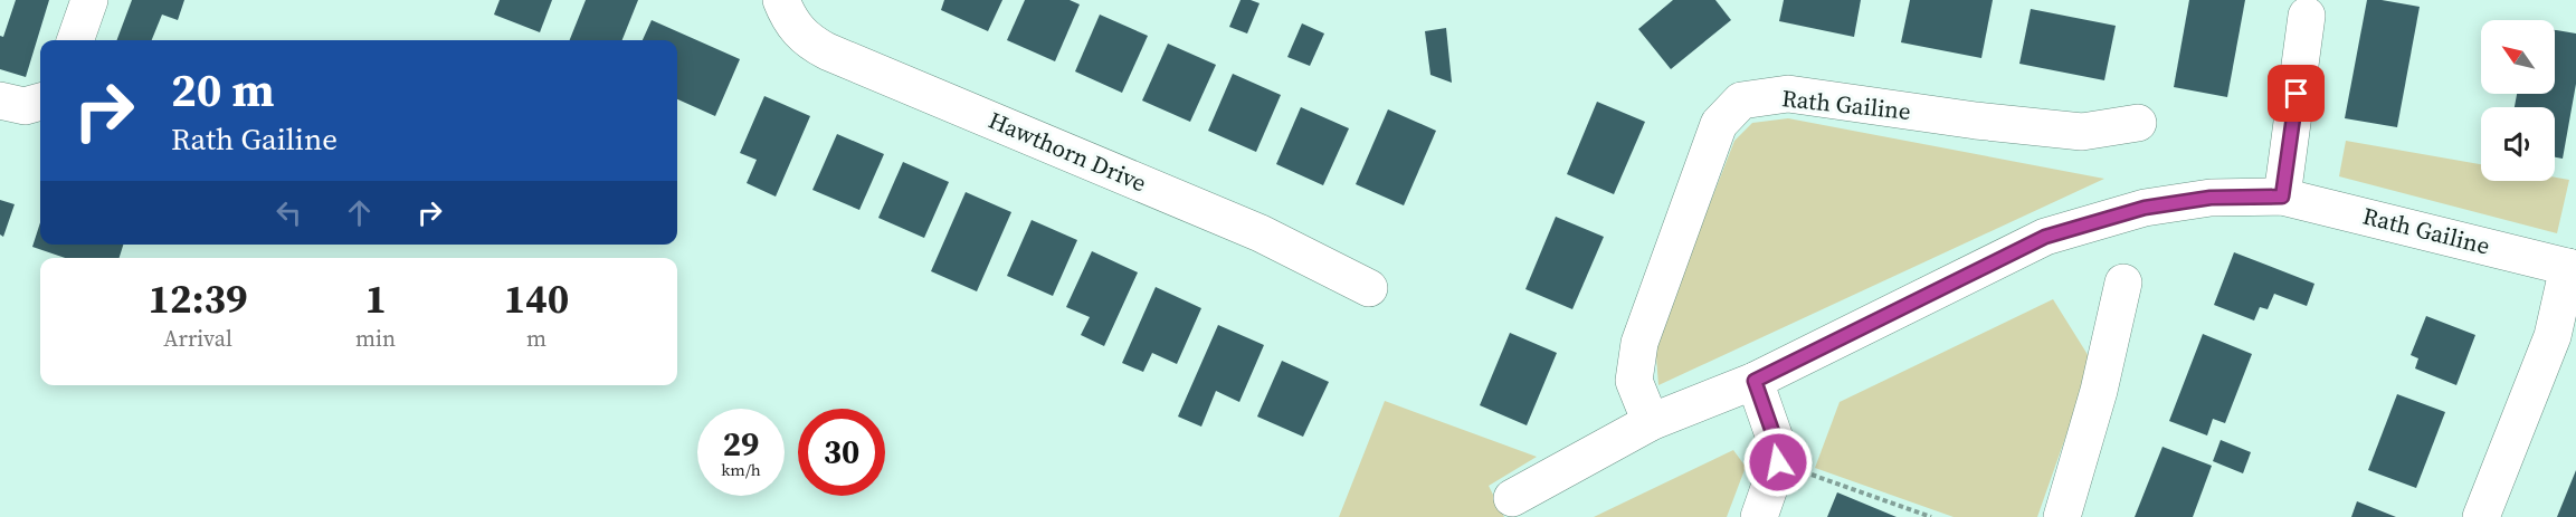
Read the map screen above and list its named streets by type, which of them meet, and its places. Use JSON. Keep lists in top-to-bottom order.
{
  "streets": {
    "street": ["Rath Gailine", "Hawthorn Drive"]
  },
  "north": "top left",
  "page": {
    "turn": ["20 m", "Rath Gailine"],
    "eta": [
      "12:39",
      "Arrival",
      "1",
      "min",
      "140",
      "m"
    ],
    "speed": "29 km/h",
    "limit": "30"
  }
}
